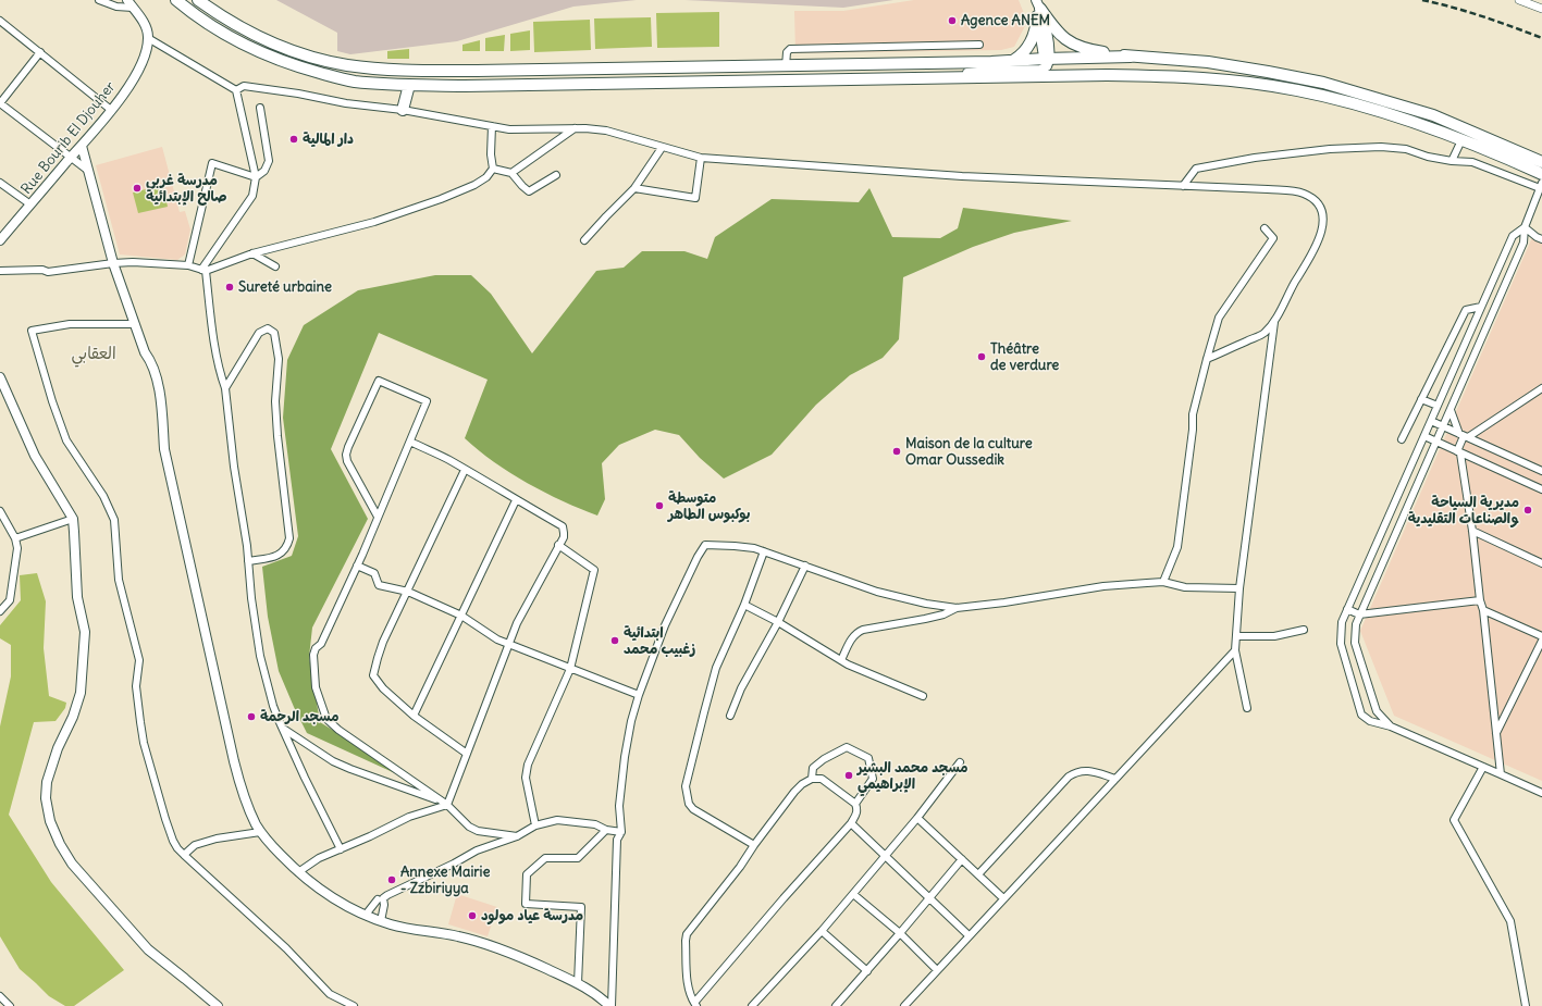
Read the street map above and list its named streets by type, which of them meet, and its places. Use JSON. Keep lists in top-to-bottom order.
{
  "streets": {
    "main road": ["Rue Bourib El Djouher"]
  },
  "districts": ["العقابي"],
  "places": [
    "Agence ANEM",
    "دار المالية",
    "مدرسة غربي صالح الإبتدائية",
    "Sureté urbaine",
    "Théâtre de verdure",
    "Maison de la culture Omar Oussedik",
    "متوسطة بوكبوس الطاهر",
    "مديرية السياحة والصناعات التقليدية",
    "ابتدائية زغبيب محمد",
    "مسجد الرحمة",
    "مسجد محمد البشير الإبراهيمي",
    "Annexe Mairie - Zzbiriyya",
    "مدرسة عياد مولود"
  ]
}
